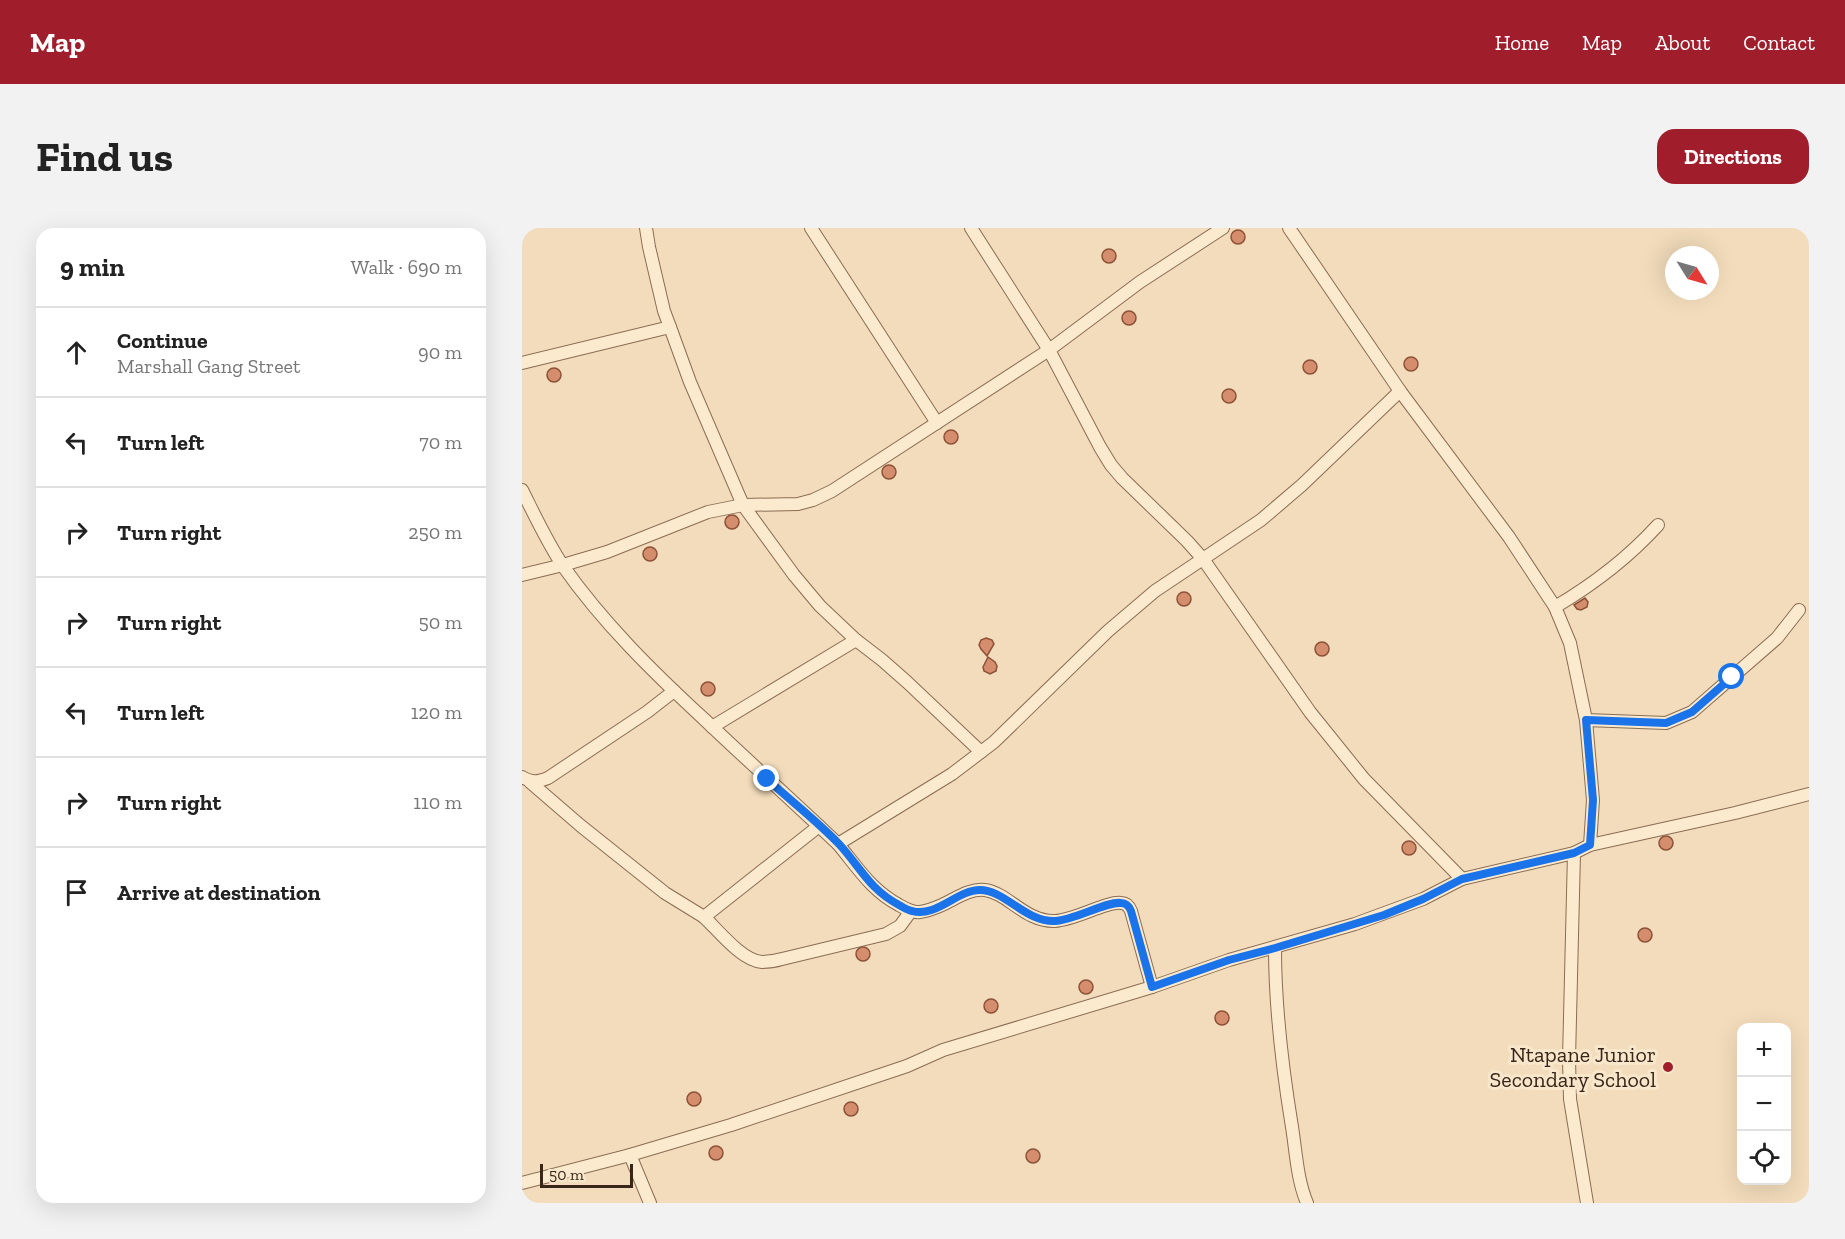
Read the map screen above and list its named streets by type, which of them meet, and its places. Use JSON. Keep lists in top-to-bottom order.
{
  "places": ["Ntapane Junior Secondary School"],
  "scale_bar": "50 m",
  "north": "bottom right",
  "page": {
    "header": "Map",
    "nav": [
      "Home",
      "Map",
      "About",
      "Contact"
    ],
    "buttons": "Directions",
    "title": "Find us",
    "heading": ["9 min", "Walk · 690 m"],
    "list": [
      ["Continue", "Marshall Gang Street", "90 m"],
      ["Turn left", "70 m"],
      ["Turn right", "250 m"],
      ["Turn right", "50 m"],
      ["Turn left", "120 m"],
      ["Turn right", "110 m"],
      "Arrive at destination"
    ],
    "map_buttons": ["+", "−"],
    "scale": "50 m"
  }
}
